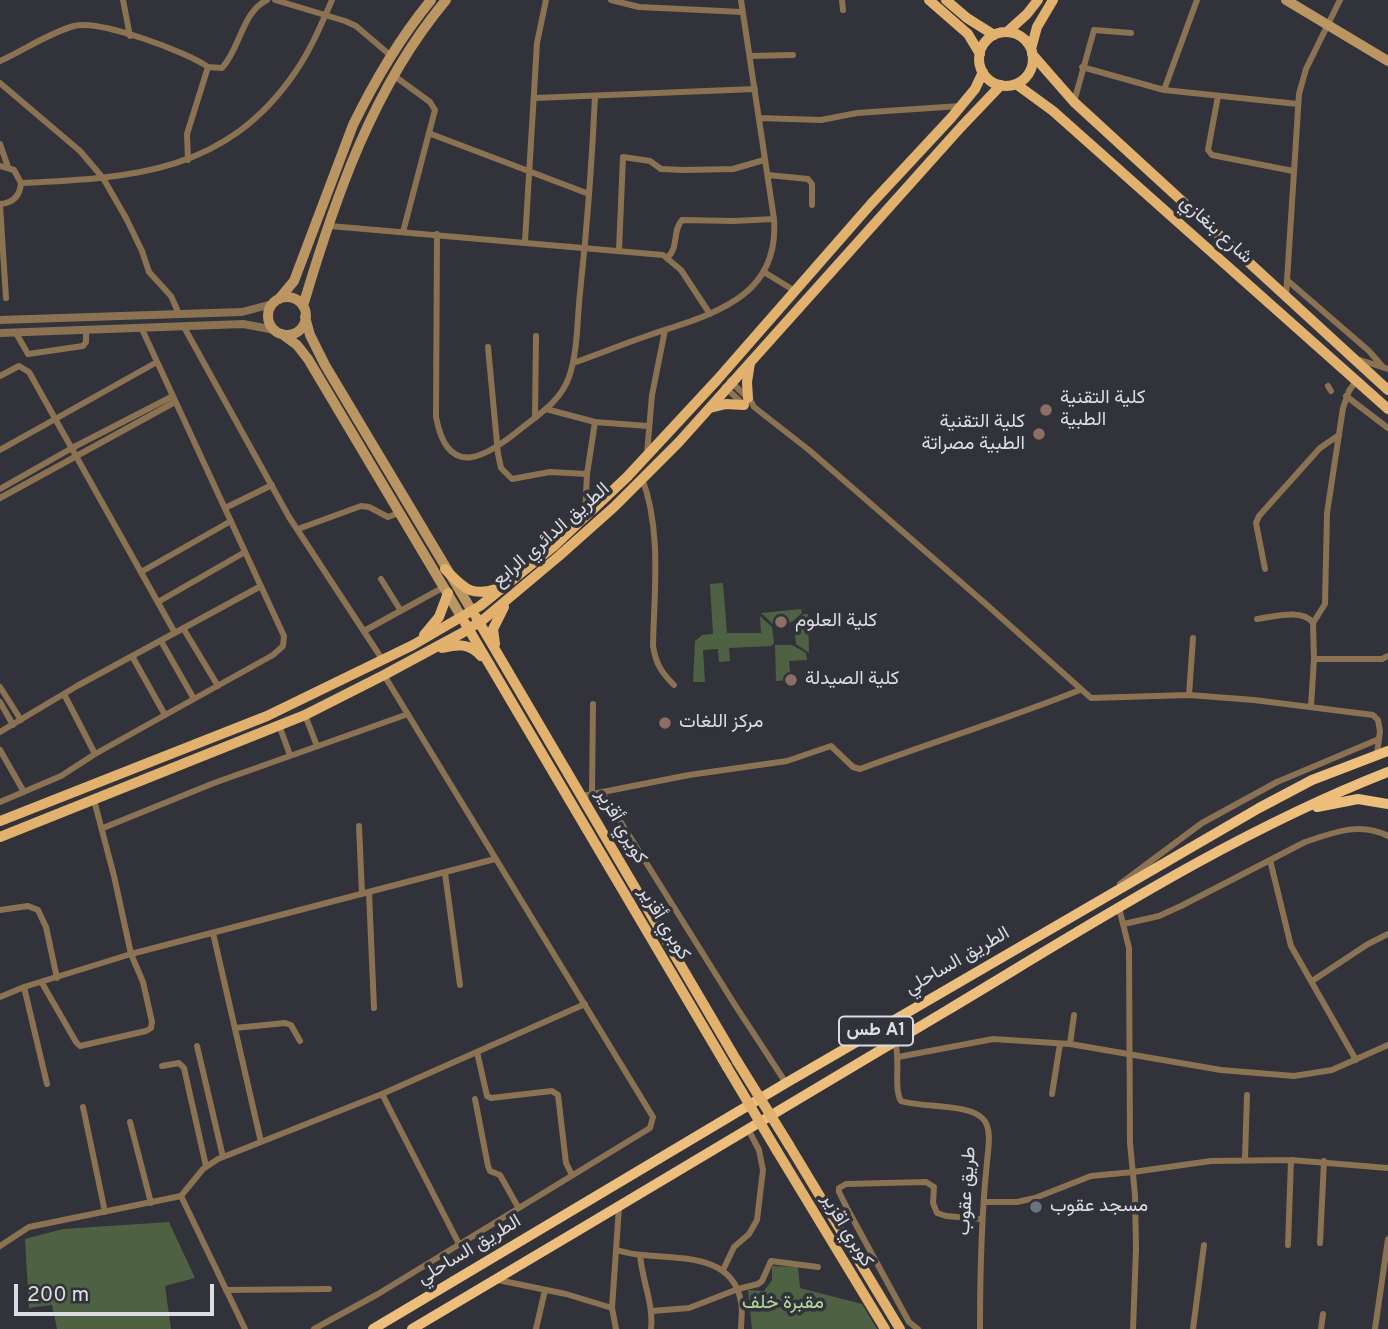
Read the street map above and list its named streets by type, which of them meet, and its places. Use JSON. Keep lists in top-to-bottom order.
{
  "streets": {
    "highway": ["الطريق الساحلي", "طس A1"],
    "main road": [
      "شارع بنغازي",
      "الطريق الدائري الرابع",
      "كويري أقزير",
      "كوبري أقزير",
      "كوبري اقزير"
    ],
    "street": ["طريق عقوب"]
  },
  "crossings": [
    ["شارع بنغازي", "الطريق الدائري الرابع"],
    ["الطريق الدائري الرابع", "كويري أقزير"],
    ["الطريق الدائري الرابع", "كوبري أقزير"],
    ["كويري أقزير", "كوبري أقزير"],
    ["كويري أقزير", "كوبري اقزير"],
    ["كوبري أقزير", "كوبري اقزير"],
    ["الطريق الساحلي", "طريق عقوب"]
  ],
  "parks": ["مقبرة خلف"],
  "places": [
    "كلية التقنية الطبية",
    "كلية التقنية الطبية مصراتة",
    "كلية العلوم",
    "كلية الصيدلة",
    "مركز اللغات",
    "مسجد عقوب"
  ],
  "scale_bar": "200 m"
}
